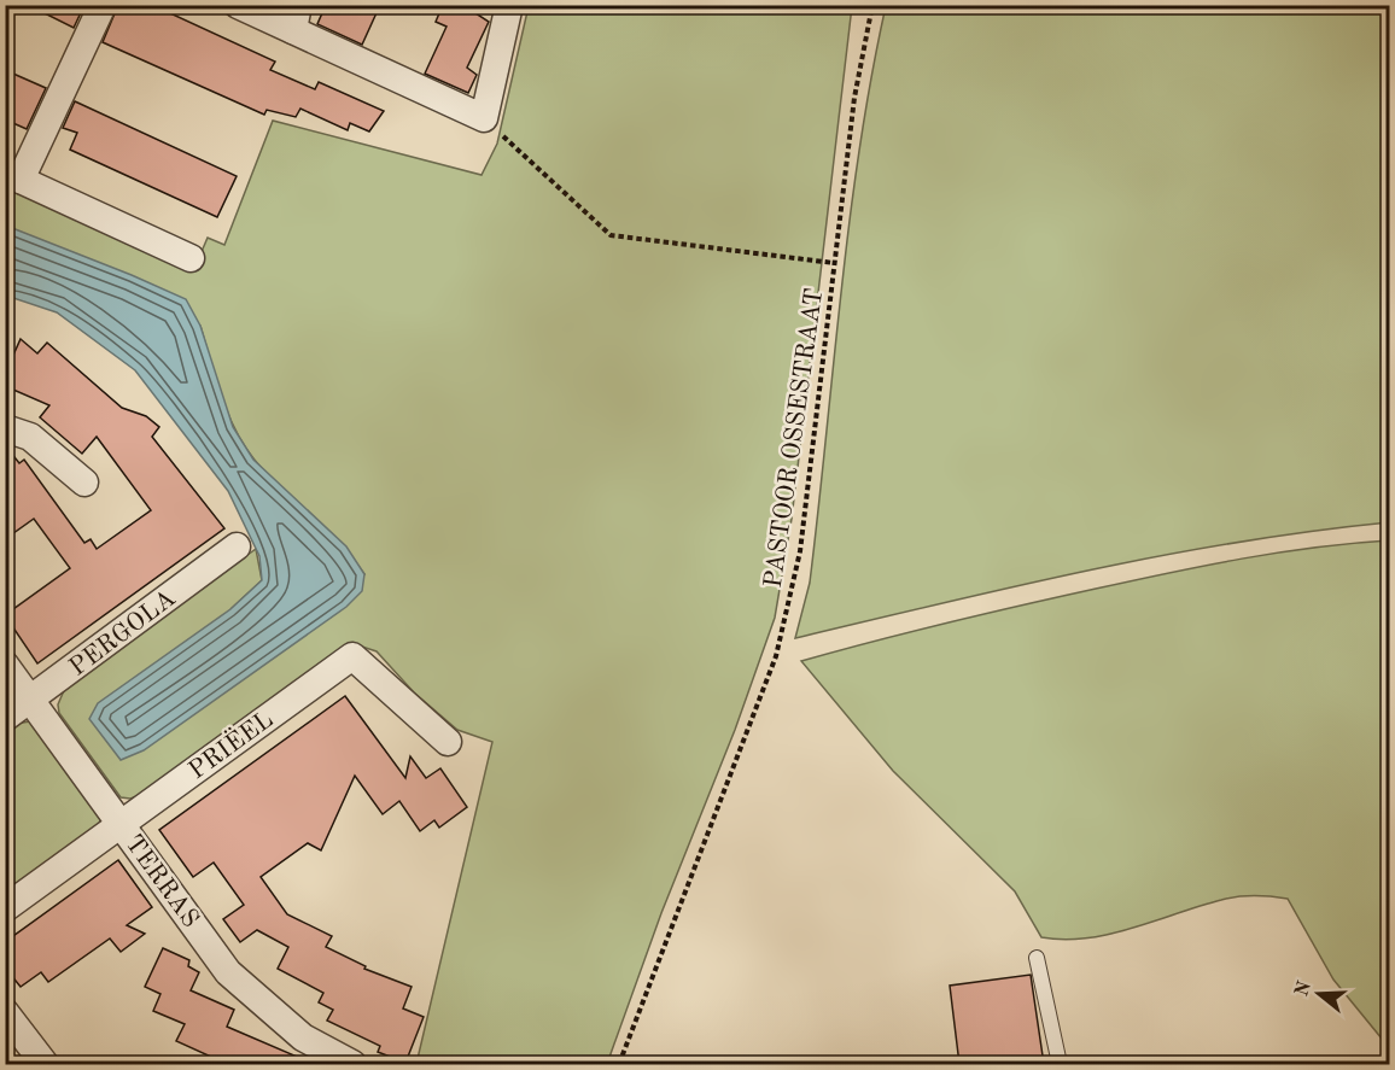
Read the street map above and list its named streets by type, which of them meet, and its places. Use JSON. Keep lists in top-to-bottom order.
{
  "streets": {
    "street": ["PERGOLA", "PRIËEL", "TERRAS"],
    "path": ["PASTOOR OSSESTRAAT"]
  },
  "crossings": [
    ["PERGOLA", "TERRAS"],
    ["PRIËEL", "TERRAS"]
  ],
  "north": "left"
}
